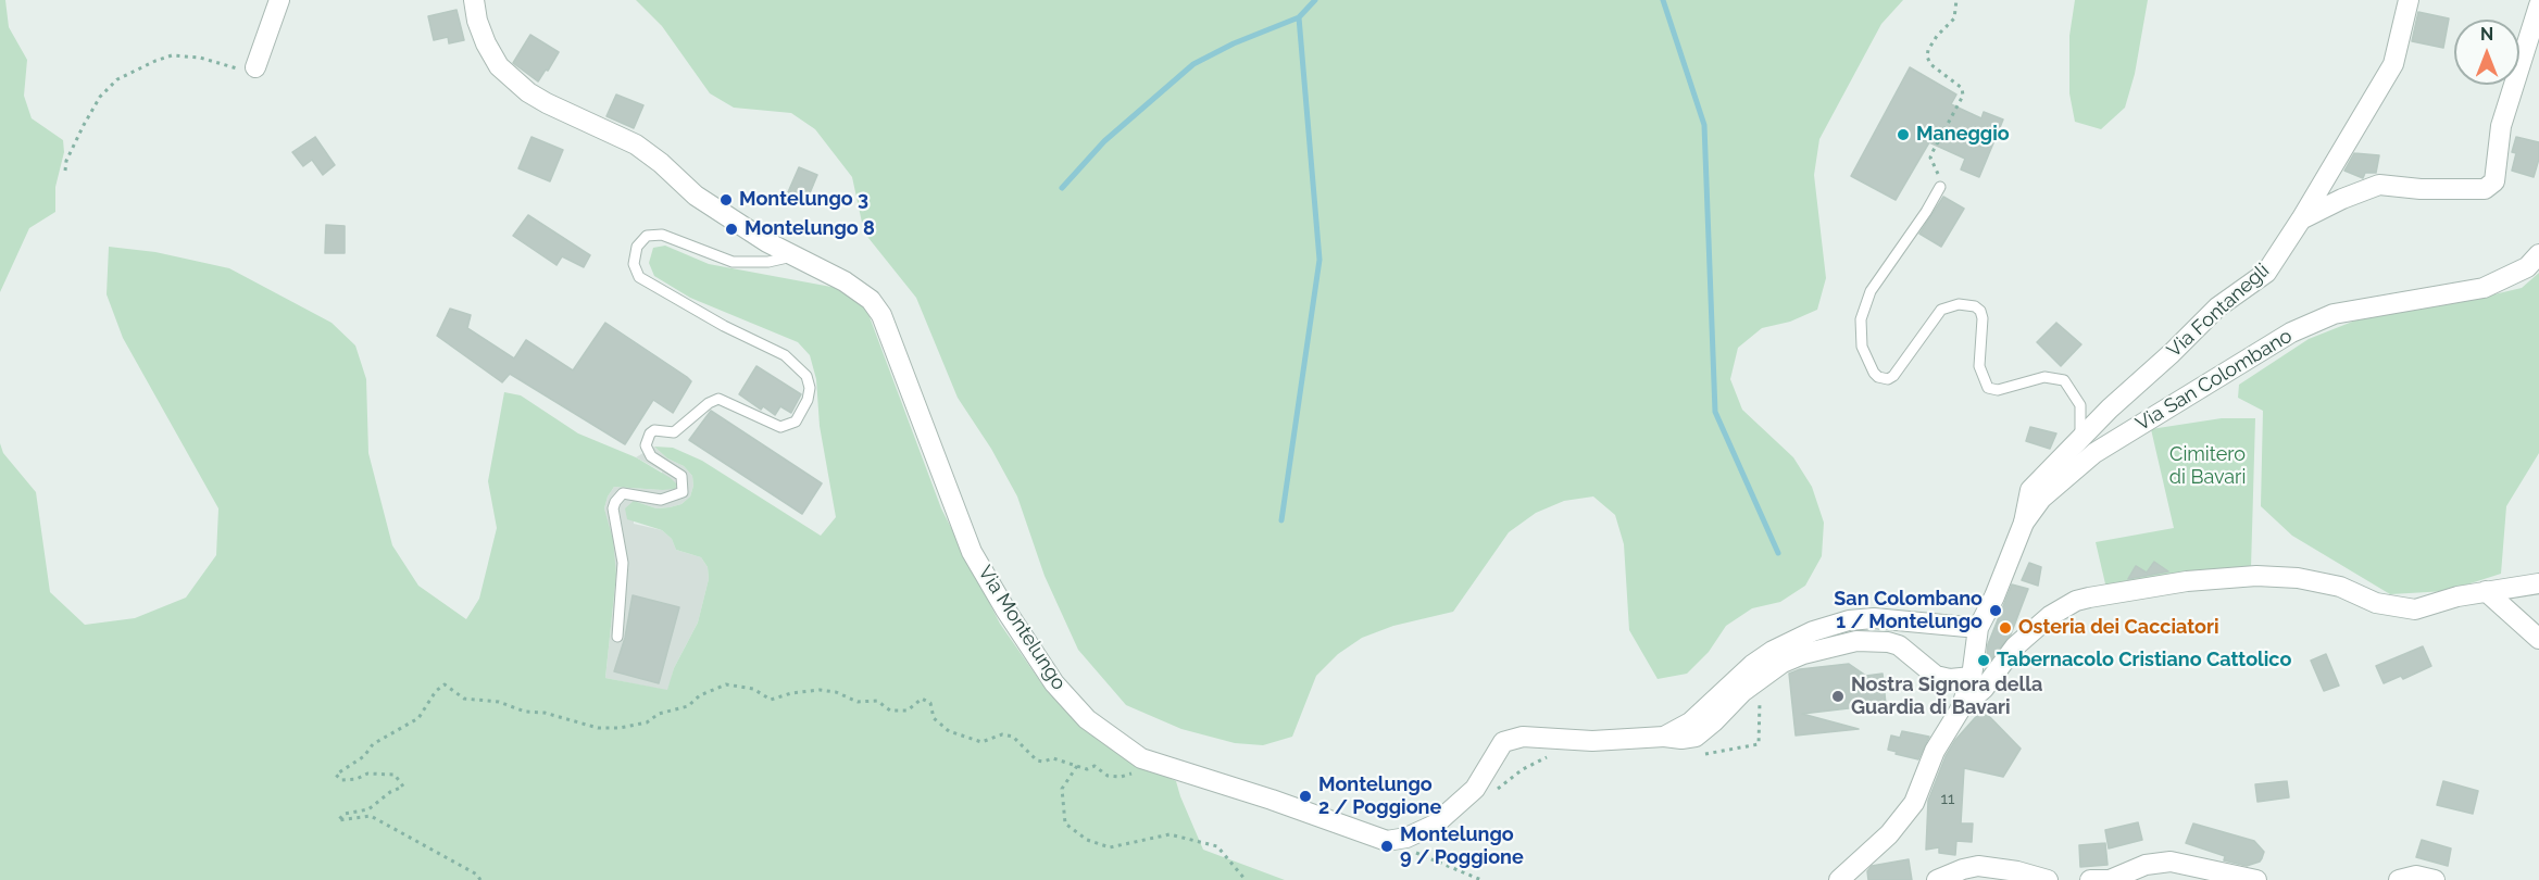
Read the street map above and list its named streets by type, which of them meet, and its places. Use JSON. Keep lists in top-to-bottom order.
{
  "streets": {
    "street": ["Via Fontanegli", "Via San Colombano", "Via Montelungo"]
  },
  "crossings": [
    ["Via Fontanegli", "Via San Colombano"]
  ],
  "parks": ["Cimitero di Bavari"],
  "places": [
    "Maneggio",
    "Montelungo 3",
    "Montelungo 8",
    "San Colombano 1 / Montelungo",
    "Osteria dei Cacciatori",
    "Tabernacolo Cristiano Cattolico",
    "Nostra Signora della Guardia di Bavari",
    "Montelungo 2 / Poggione",
    "Montelungo 9 / Poggione"
  ],
  "house_numbers": ["11"],
  "north": "top"
}
